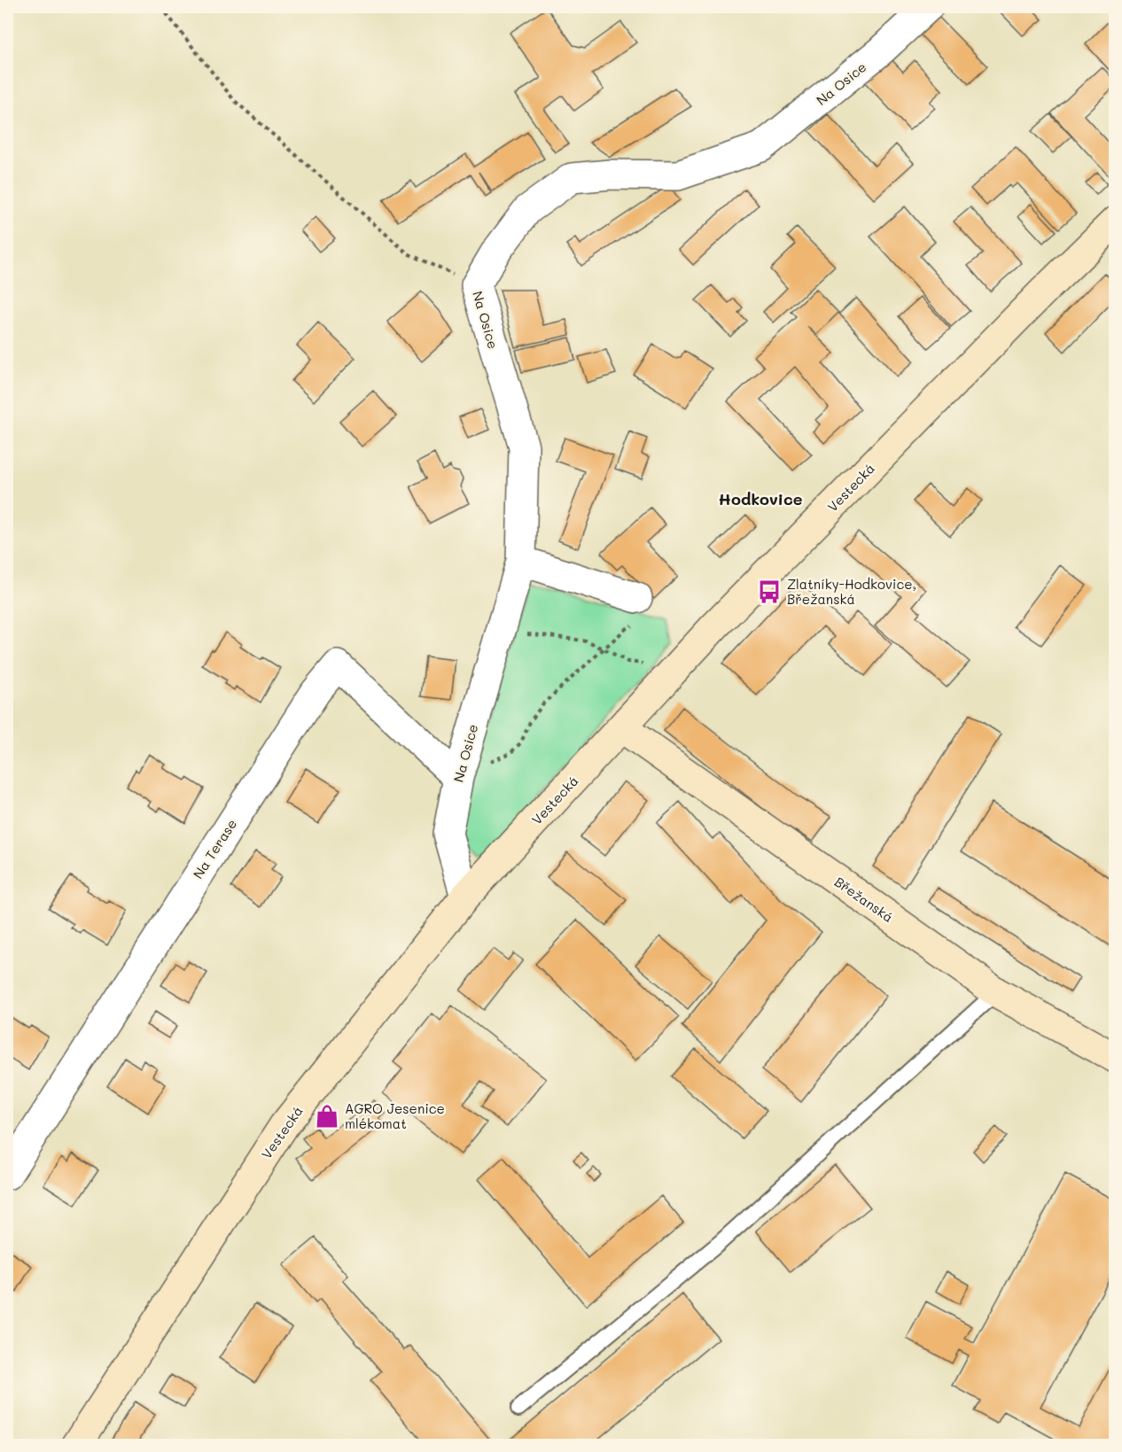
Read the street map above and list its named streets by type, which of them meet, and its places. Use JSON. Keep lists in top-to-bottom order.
{
  "streets": {
    "street": [
      "Na Osice",
      "Vestecká",
      "Na Terase",
      "Břežanská"
    ]
  },
  "crossings": [
    ["Na Osice", "Vestecká"],
    ["Na Osice", "Na Terase"],
    ["Vestecká", "Břežanská"]
  ],
  "districts": ["Hodkovice"],
  "places": {
    "bus stop": ["Zlatníky-Hodkovice, Břežanská"],
    "shop": ["AGRO Jesenice mlékomat"]
  }
}
